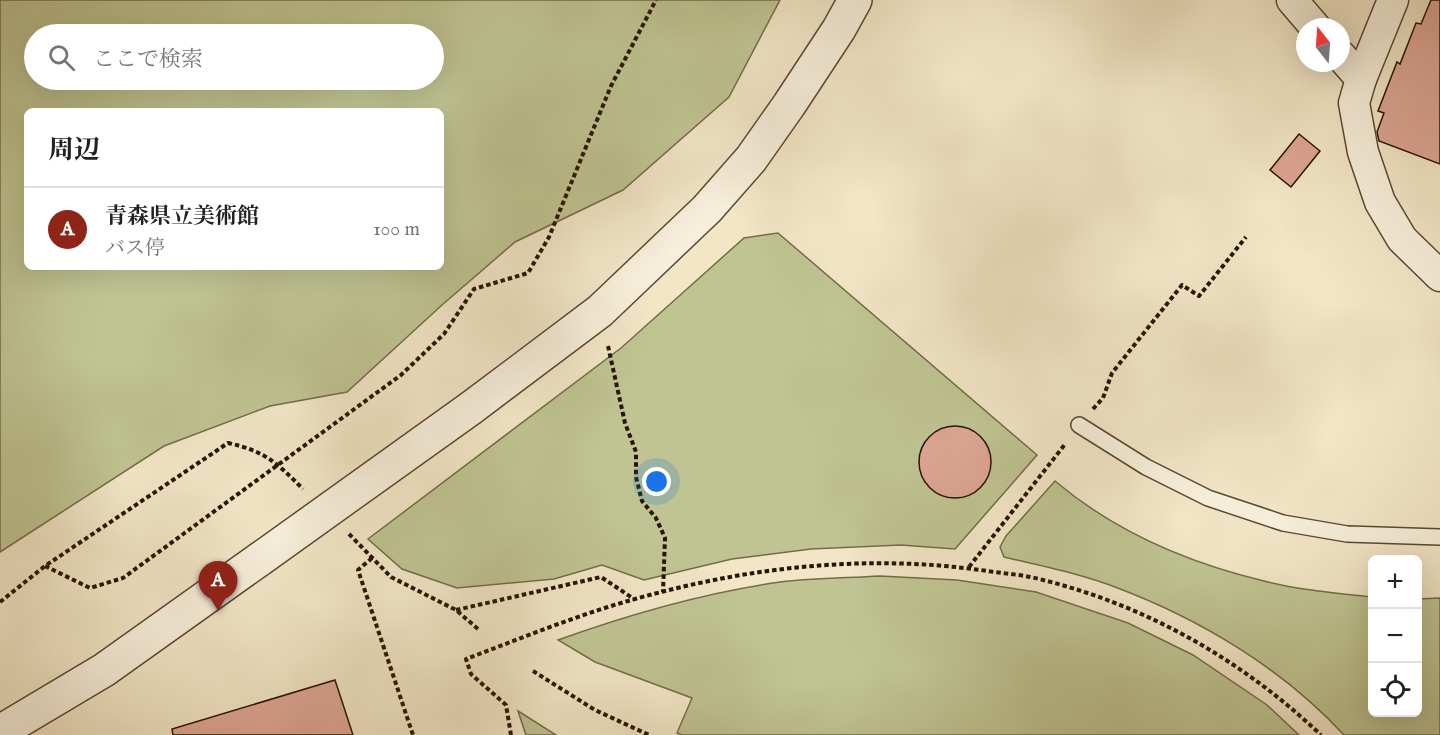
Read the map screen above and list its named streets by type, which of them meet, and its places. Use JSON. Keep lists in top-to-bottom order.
{
  "north": "top",
  "page": {
    "search": "ここで検索",
    "heading": "周辺",
    "list": [
      {
        "mark": "A",
        "name": "青森県立美術館",
        "note": "バス停",
        "value": "100 m"
      }
    ],
    "map_buttons": ["+", "−"],
    "pins": "A"
  }
}
